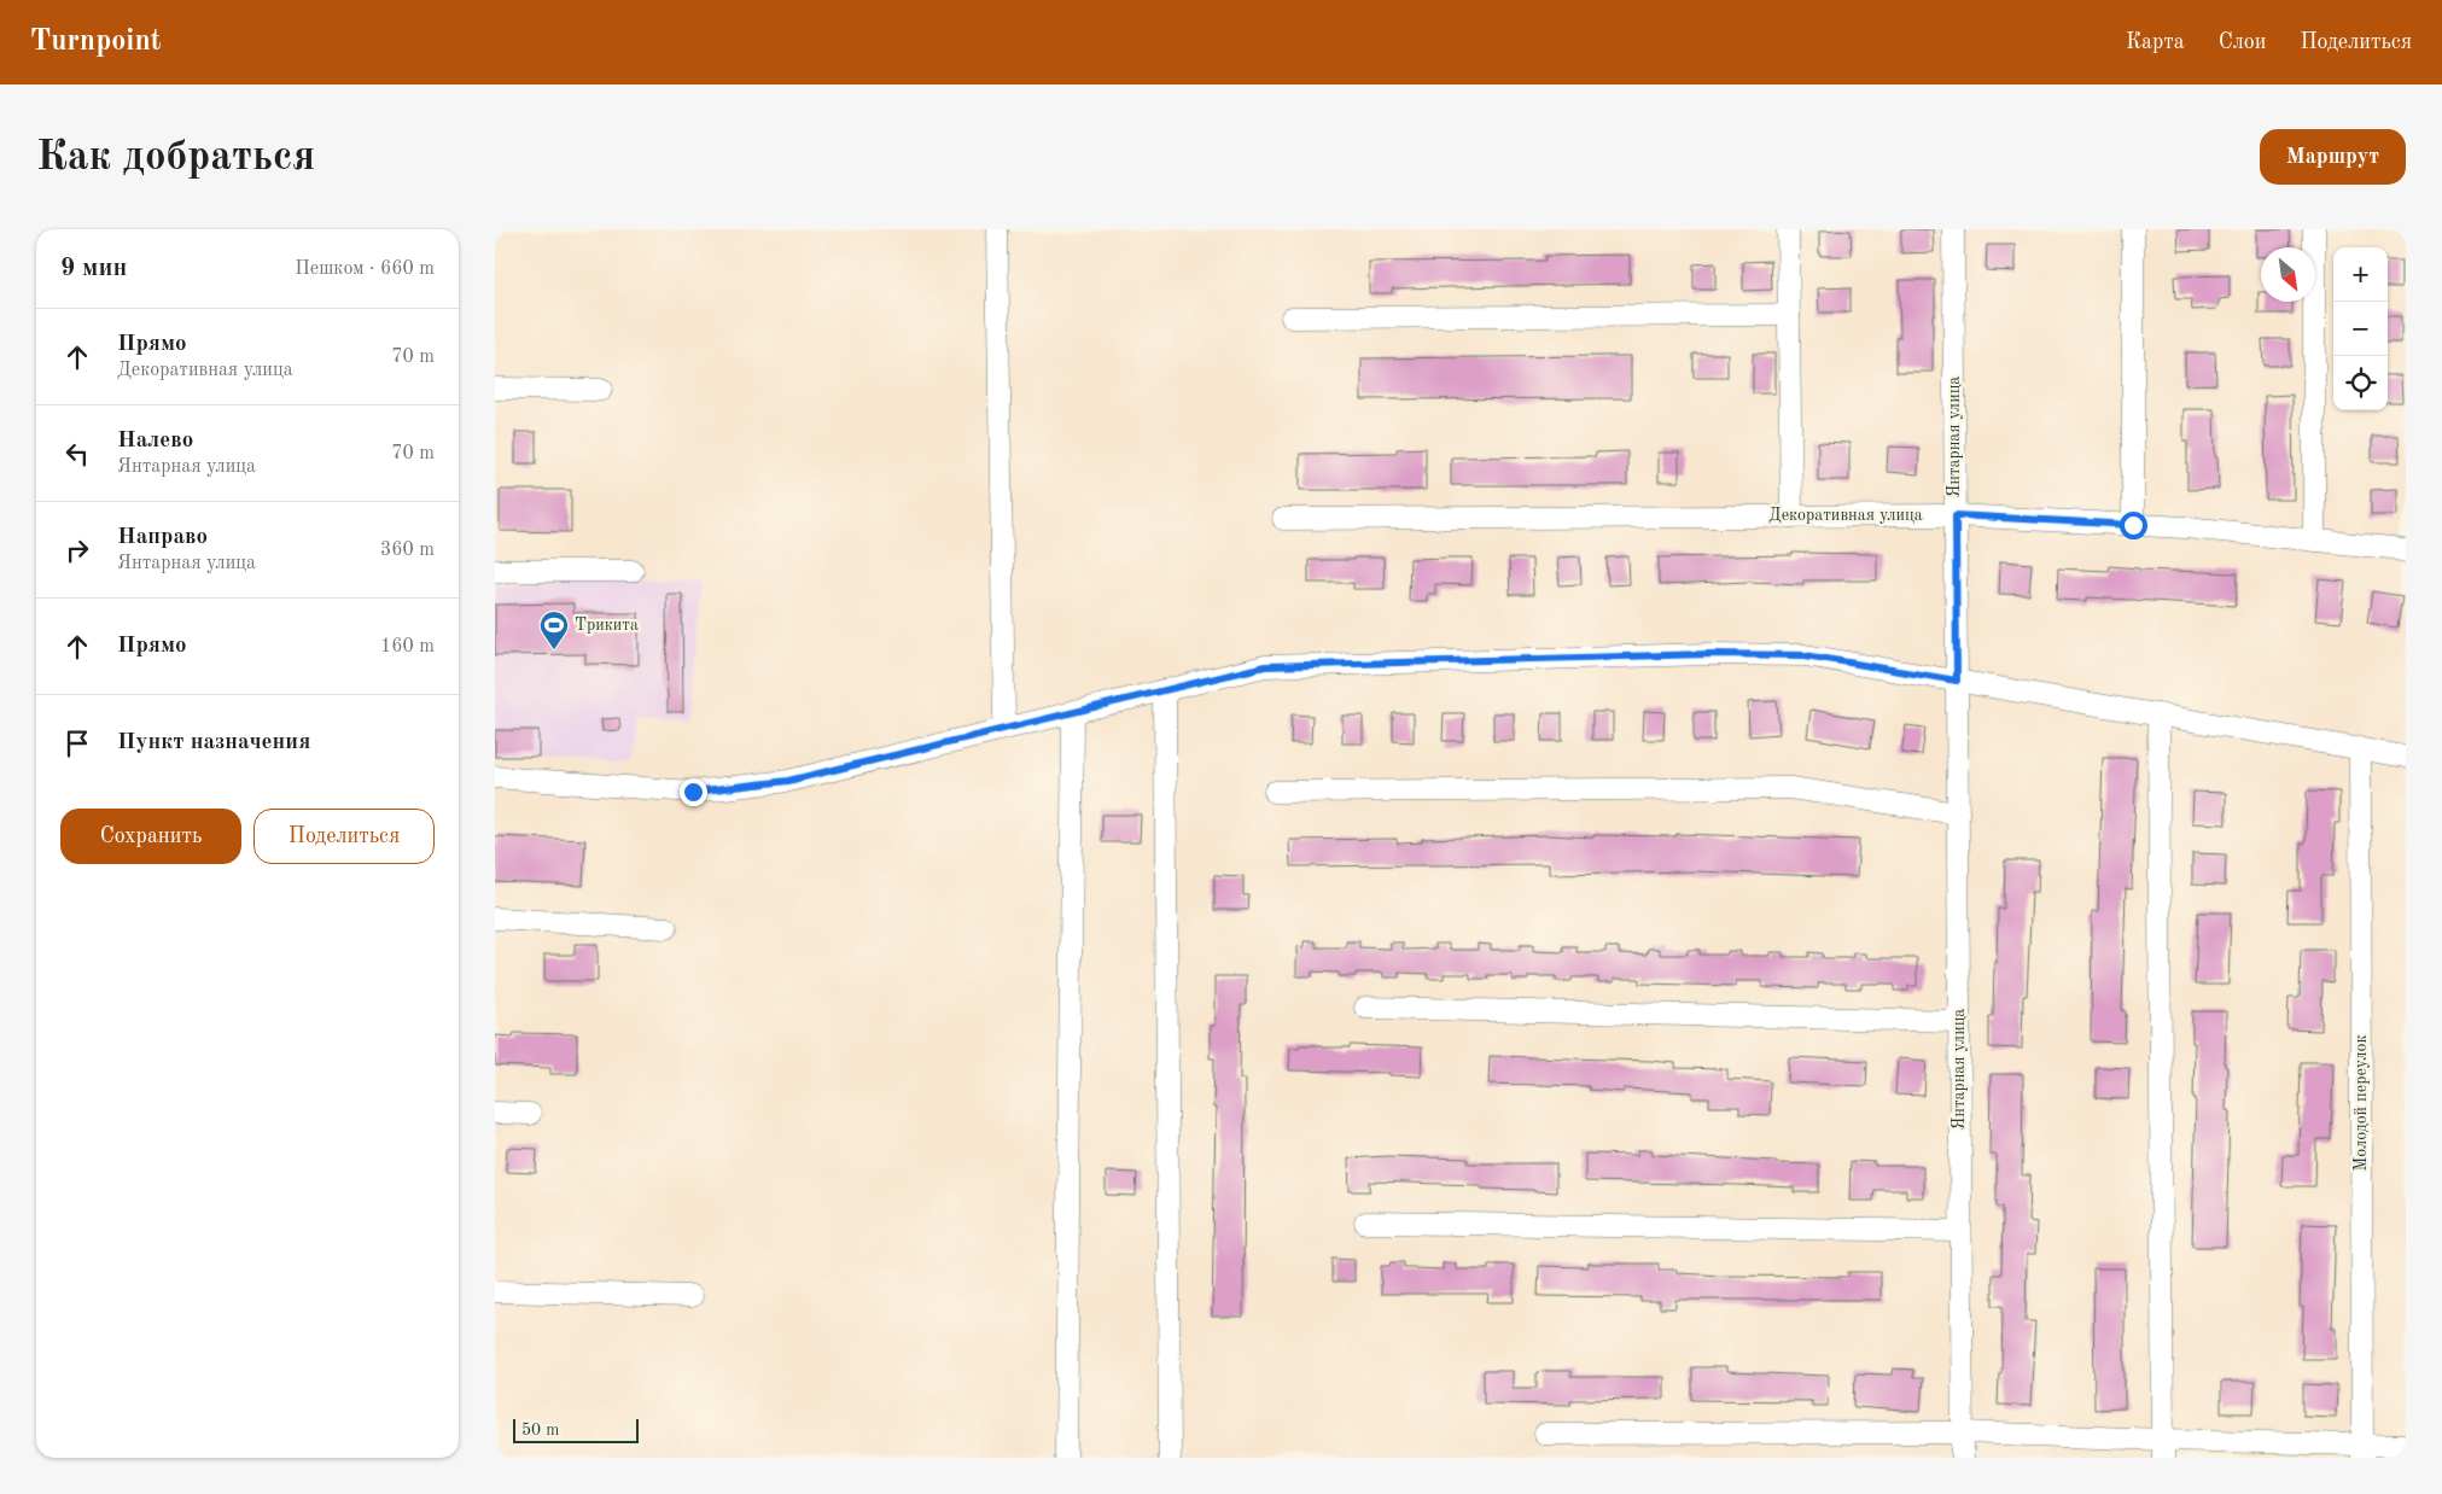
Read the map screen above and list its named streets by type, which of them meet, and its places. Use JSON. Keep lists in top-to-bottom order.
{
  "streets": {
    "street": ["Янтарная улица", "Декоративная улица", "Молодой переулок"]
  },
  "crossings": [
    ["Янтарная улица", "Декоративная улица"]
  ],
  "places": {
    "sports": ["Трикита"]
  },
  "scale_bar": "50 m",
  "north": "bottom right",
  "page": {
    "header": "Turnpoint",
    "nav": ["Карта", "Слои", "Поделиться"],
    "buttons": [
      "Маршрут",
      ["Сохранить", "Поделиться"]
    ],
    "title": "Как добраться",
    "heading": ["9 мин", "Пешком · 660 m"],
    "map_buttons": ["+", "−"],
    "list": [
      ["Прямо", "Декоративная улица", "70 m"],
      ["Налево", "Янтарная улица", "70 m"],
      ["Направо", "Янтарная улица", "360 m"],
      ["Прямо", "160 m"],
      "Пункт назначения"
    ],
    "scale": "50 m"
  }
}
